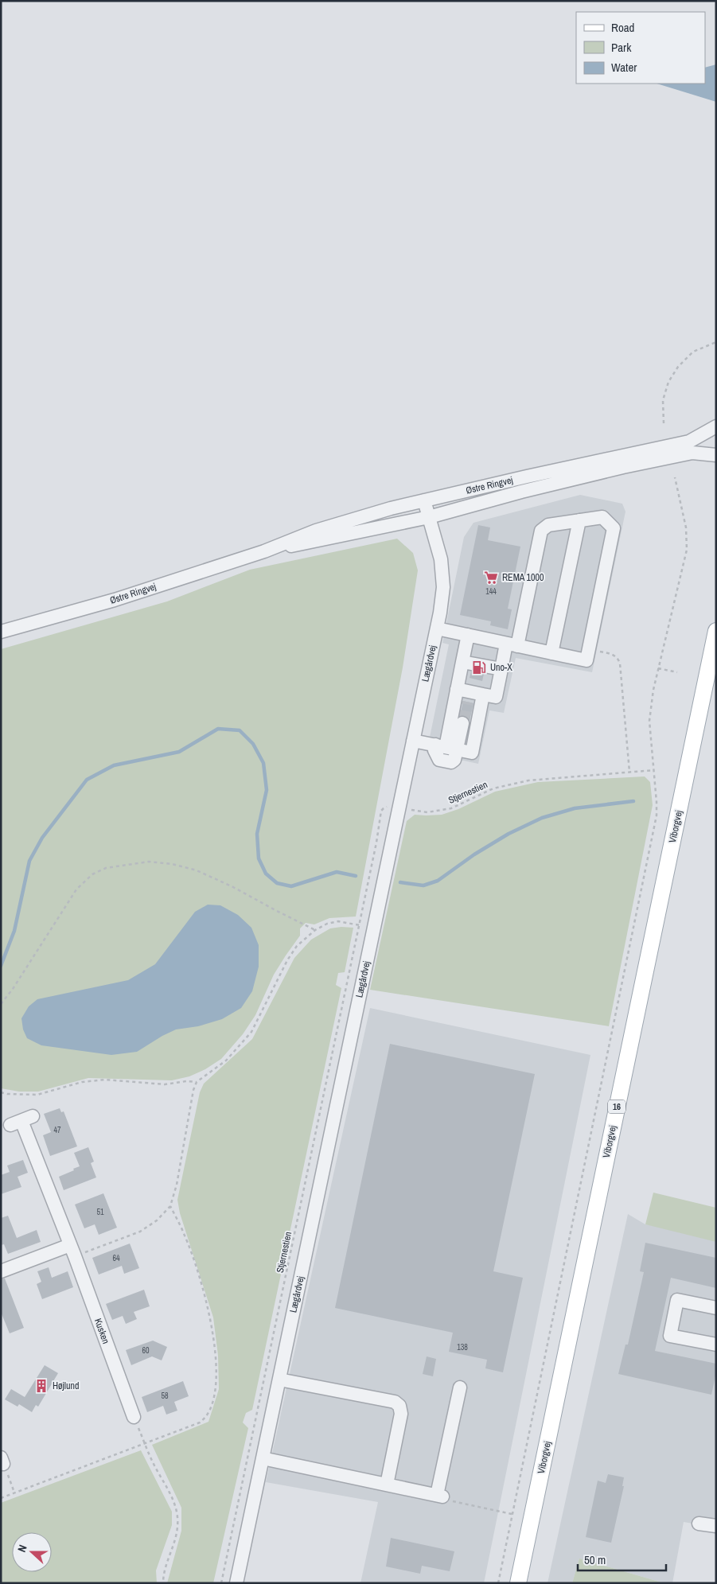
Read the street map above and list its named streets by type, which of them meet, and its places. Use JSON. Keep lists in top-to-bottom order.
{
  "streets": {
    "main road": ["Viborgvej", "16"],
    "street": ["Østre Ringvej", "Lægårdvej", "Kusken"],
    "path": ["Stjernestien"]
  },
  "crossings": [
    ["Østre Ringvej", "Lægårdvej"],
    ["Lægårdvej", "Stjernestien"]
  ],
  "places": {
    "supermarket": ["REMA 1000"],
    "fuel station": ["Uno-X"],
    "building": ["Højlund"]
  },
  "house_numbers": [
    "144",
    "47",
    "51",
    "64",
    "138",
    "60",
    "58"
  ],
  "legend": ["Road", "Park", "Water"],
  "scale_bar": "50 m",
  "north": "left"
}
